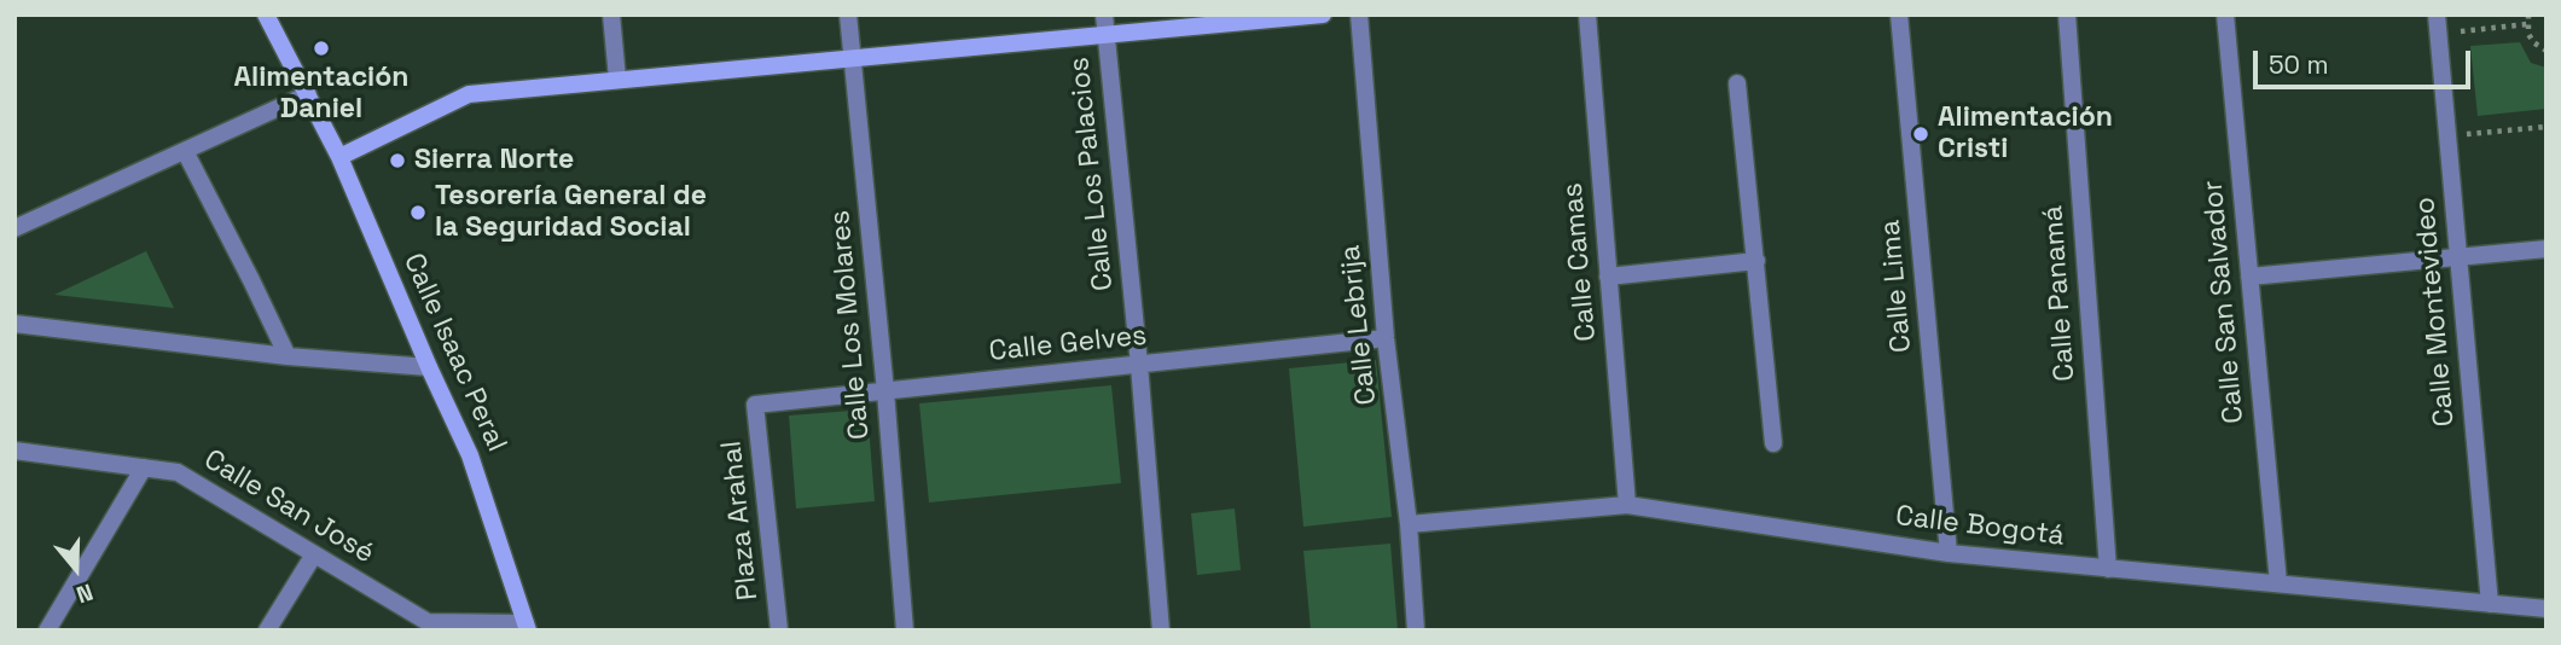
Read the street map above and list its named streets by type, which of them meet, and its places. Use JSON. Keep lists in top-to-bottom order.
{
  "streets": {
    "street": [
      "Calle Los Palacios",
      "Calle Camas",
      "Calle Lima",
      "Calle Panamá",
      "Calle San Salvador",
      "Calle Montevideo",
      "Calle Los Molares",
      "Calle Lebrija",
      "Calle Gelves",
      "Calle Isaac Peral",
      "Calle San José",
      "Plaza Arahal",
      "Calle Bogotá"
    ]
  },
  "crossings": [
    ["Calle Los Palacios", "Calle Gelves"],
    ["Calle Camas", "Calle Bogotá"],
    ["Calle Lima", "Calle Bogotá"],
    ["Calle Panamá", "Calle Bogotá"],
    ["Calle San Salvador", "Calle Bogotá"],
    ["Calle Montevideo", "Calle Bogotá"],
    ["Calle Los Molares", "Calle Gelves"],
    ["Calle Lebrija", "Calle Gelves"],
    ["Calle Lebrija", "Calle Bogotá"],
    ["Calle Gelves", "Plaza Arahal"],
    ["Calle Isaac Peral", "Calle San José"]
  ],
  "places": [
    "Alimentación Daniel",
    "Alimentación Cristi",
    "Sierra Norte",
    "Tesorería General de la Seguridad Social"
  ],
  "scale_bar": "50 m",
  "north": "bottom"
}
